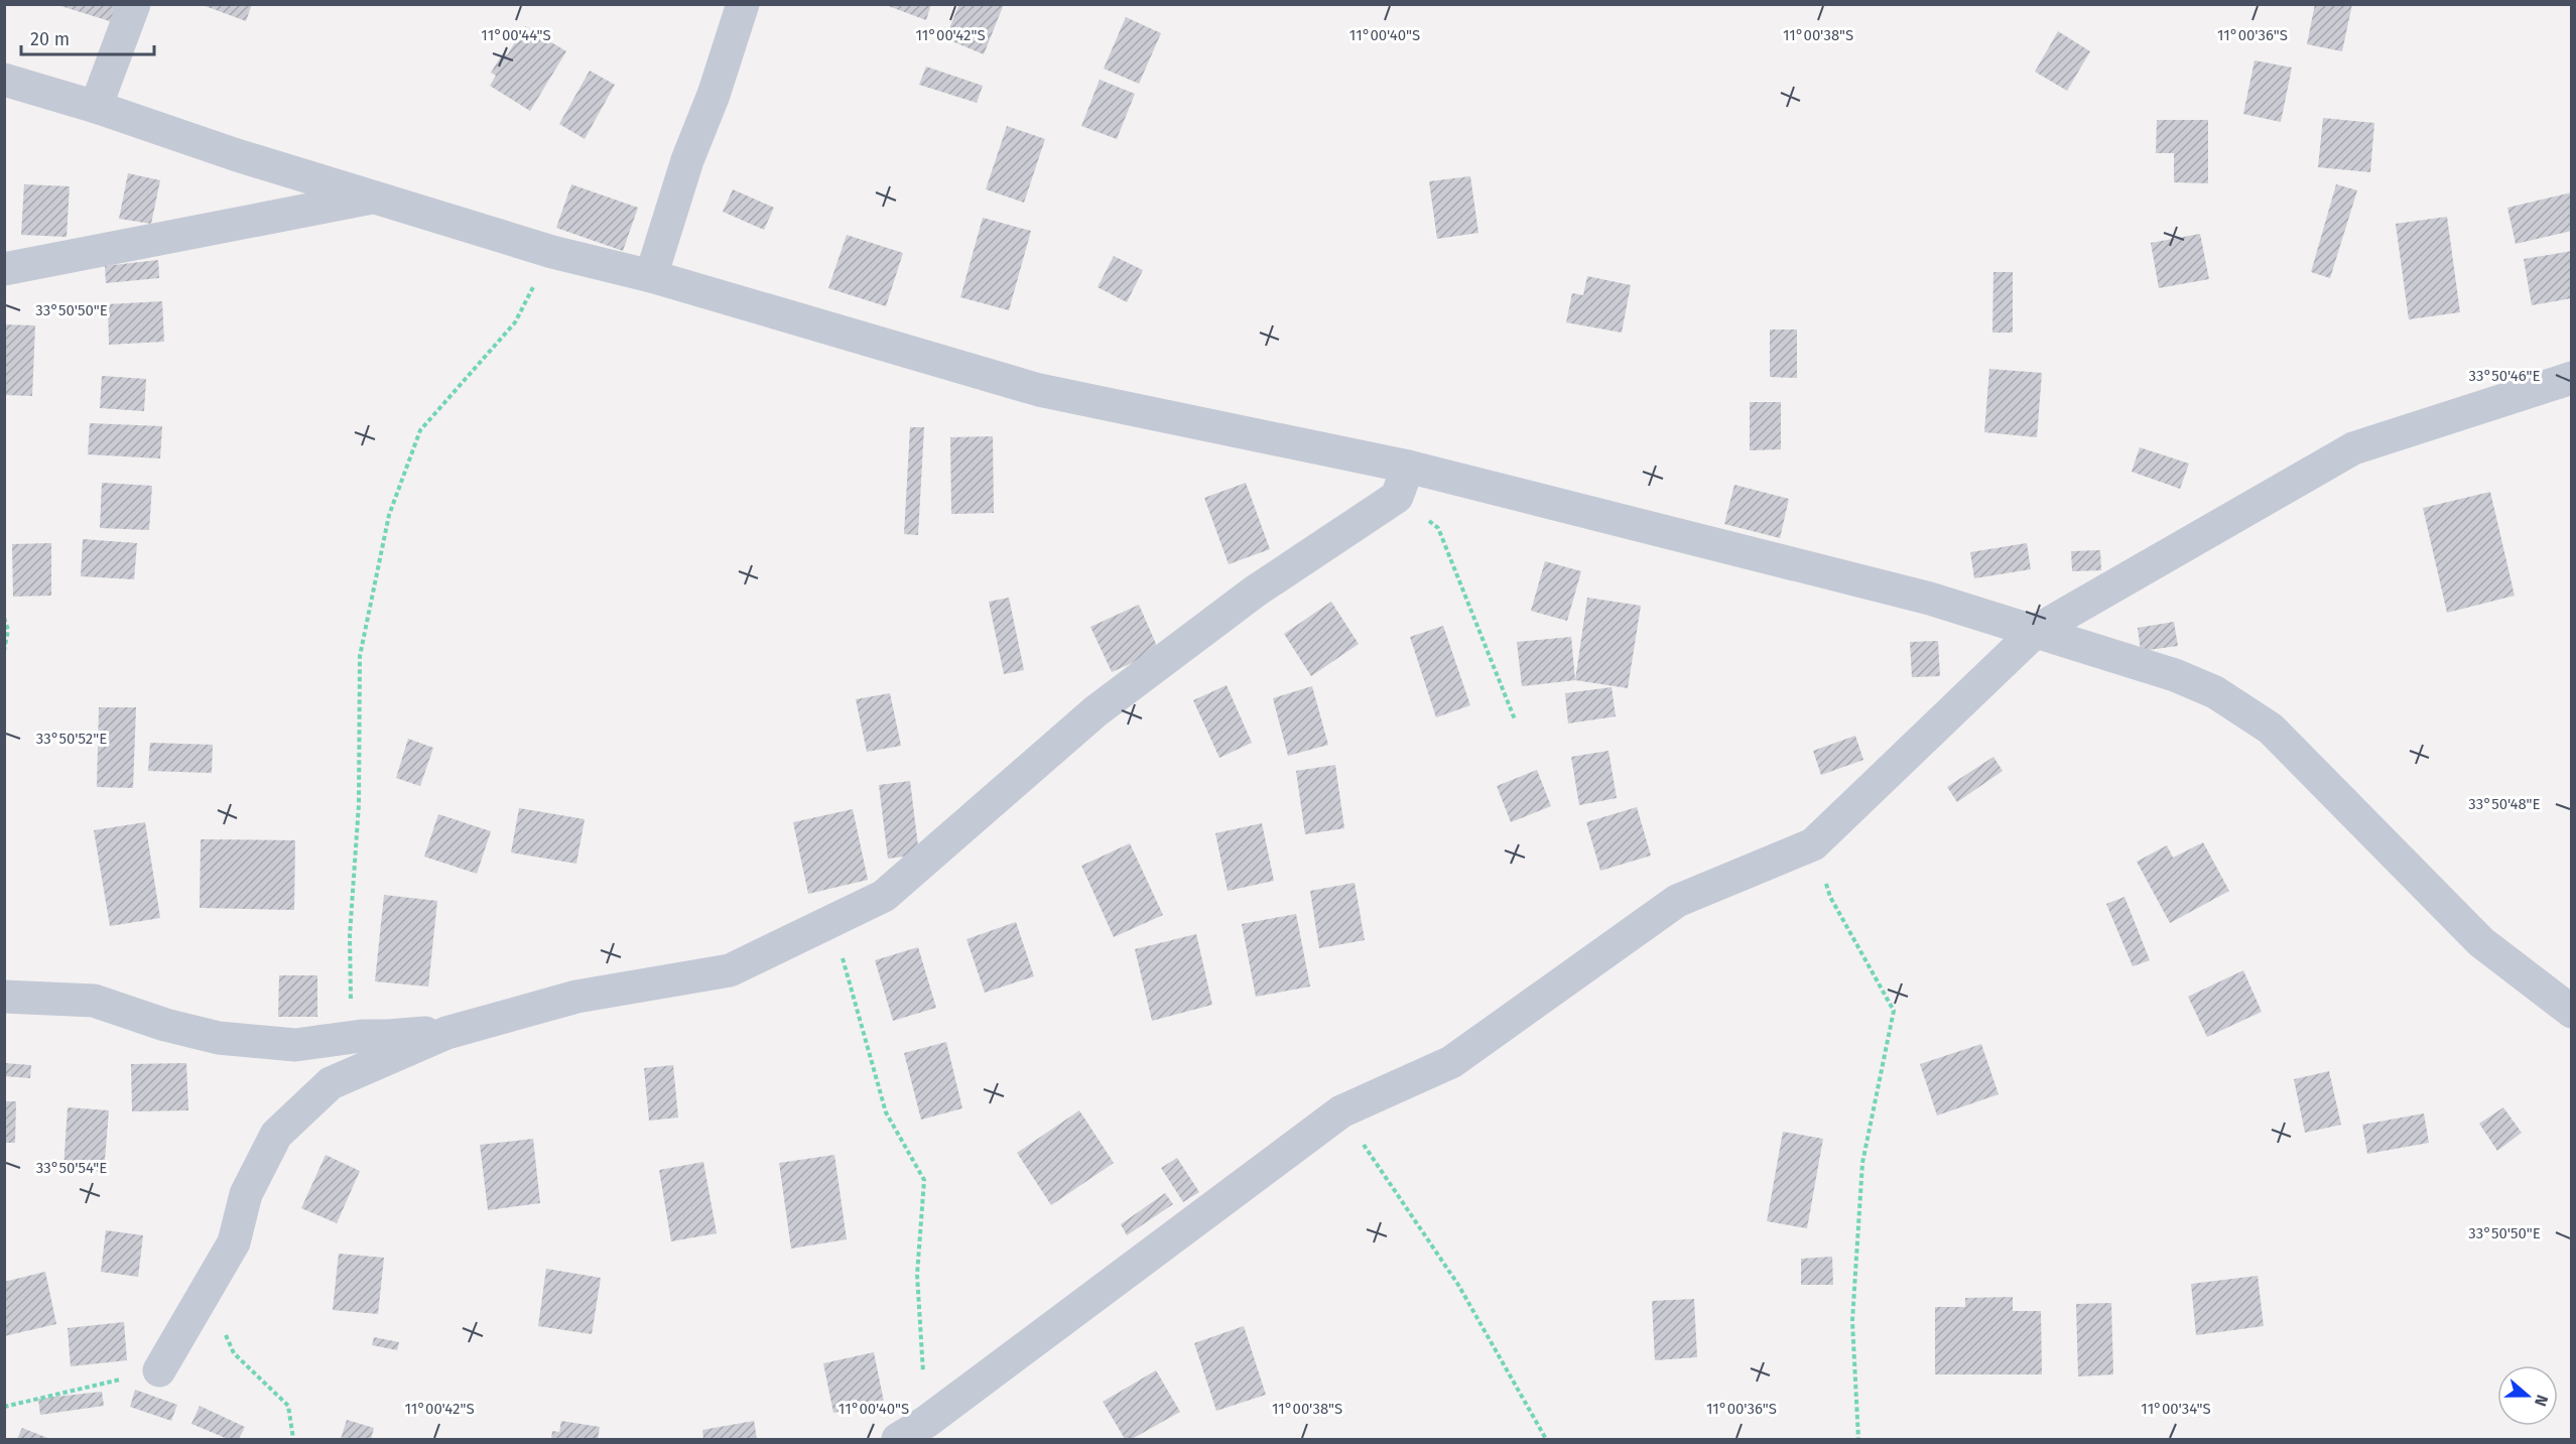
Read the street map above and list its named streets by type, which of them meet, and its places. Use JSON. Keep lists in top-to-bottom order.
{
  "scale_bar": "20 m",
  "north": "right",
  "coordinates": [
    "11°00'44\"S",
    "11°00'42\"S",
    "11°00'40\"S",
    "11°00'38\"S",
    "11°00'36\"S",
    "33°50'50\"E",
    "33°50'46\"E",
    "33°50'52\"E",
    "33°50'48\"E",
    "33°50'54\"E",
    "11°00'34\"S"
  ]
}
